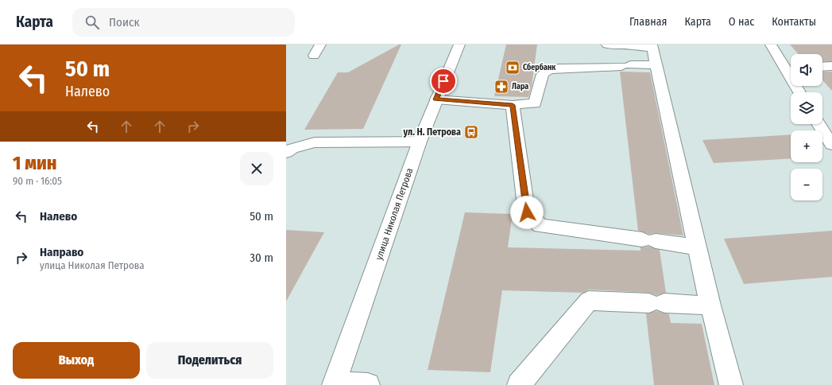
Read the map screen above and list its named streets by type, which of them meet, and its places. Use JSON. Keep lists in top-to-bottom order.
{
  "streets": {
    "main road": ["улица Николая Петрова"]
  },
  "places": {
    "bank": ["Сбербанк"],
    "pharmacy": ["Лара"],
    "bus stop": ["ул. Н. Петрова"]
  },
  "page": {
    "header": "Карта",
    "search": "Поиск",
    "nav": [
      "Главная",
      "Карта",
      "О нас",
      "Контакты"
    ],
    "turn": ["50 m", "Налево"],
    "map_buttons": ["+", "−"],
    "heading": ["1 мин", "90 m · 16:05"],
    "list": [
      {
        "name": "Налево",
        "value": "50 m"
      },
      {
        "name": "Направо",
        "note": "улица Николая Петрова",
        "value": "30 m"
      }
    ],
    "buttons": ["Выход", "Поделиться"]
  }
}
